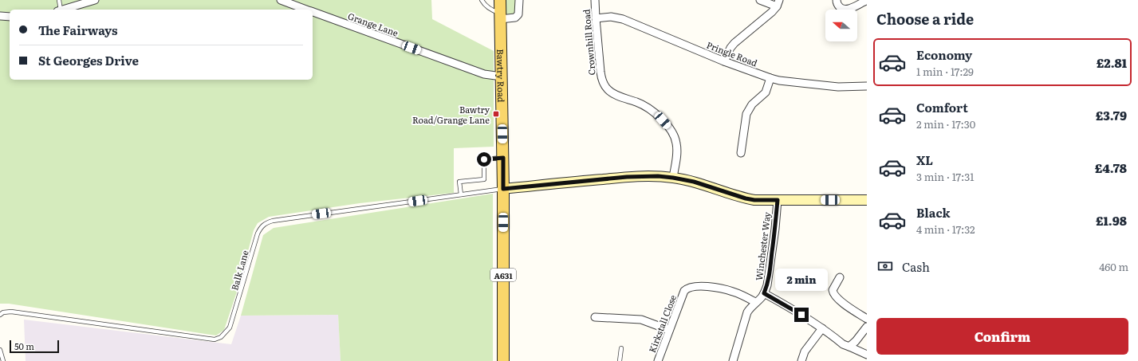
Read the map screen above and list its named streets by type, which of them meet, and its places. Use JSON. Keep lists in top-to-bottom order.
{
  "streets": {
    "main road": ["Bawtry Road", "A631"],
    "street": [
      "Grange Lane",
      "Crownhill Road",
      "Pringle Road",
      "Winchester Way",
      "Kirkstall Close"
    ],
    "lane": ["Balk Lane"]
  },
  "crossings": [
    ["Grange Lane", "Bawtry Road"],
    ["Crownhill Road", "Pringle Road"],
    ["Bawtry Road", "Balk Lane"],
    ["Winchester Way", "Kirkstall Close"]
  ],
  "places": {
    "transit": ["Bawtry Road/Grange Lane"]
  },
  "scale_bar": "50 m",
  "north": "left",
  "page": {
    "heading": "Choose a ride",
    "banner": ["The Fairways", "St Georges Drive"],
    "list": [
      {
        "name": "Economy",
        "note": "1 min · 17:29",
        "value": "£2.81"
      },
      {
        "name": "Comfort",
        "note": "2 min · 17:30",
        "value": "£3.79"
      },
      {
        "name": "XL",
        "note": "3 min · 17:31",
        "value": "£4.78"
      },
      {
        "name": "Black",
        "note": "4 min · 17:32",
        "value": "£1.98"
      }
    ],
    "pay": ["Cash", "460 m"],
    "bubble": "2 min",
    "buttons": "Confirm",
    "scale": "50 m"
  }
}
